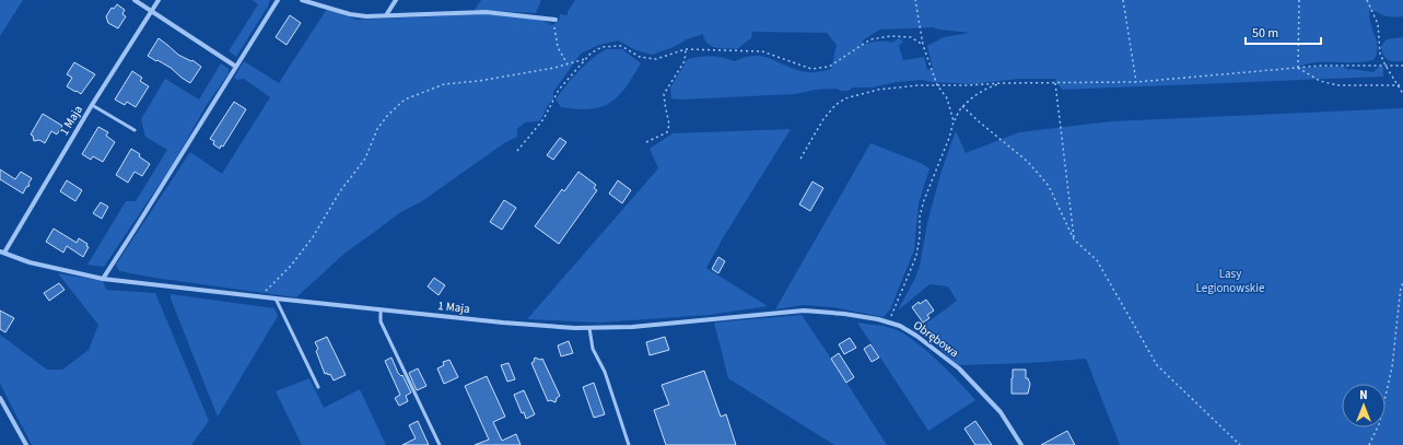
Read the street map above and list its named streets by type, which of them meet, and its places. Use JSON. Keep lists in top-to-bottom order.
{
  "streets": {
    "street": ["1 Maja", "Obrębowa"]
  },
  "crossings": [
    ["1 Maja", "Obrębowa"]
  ],
  "parks": ["Lasy Legionowskie"],
  "scale_bar": "50 m",
  "north": "top"
}
